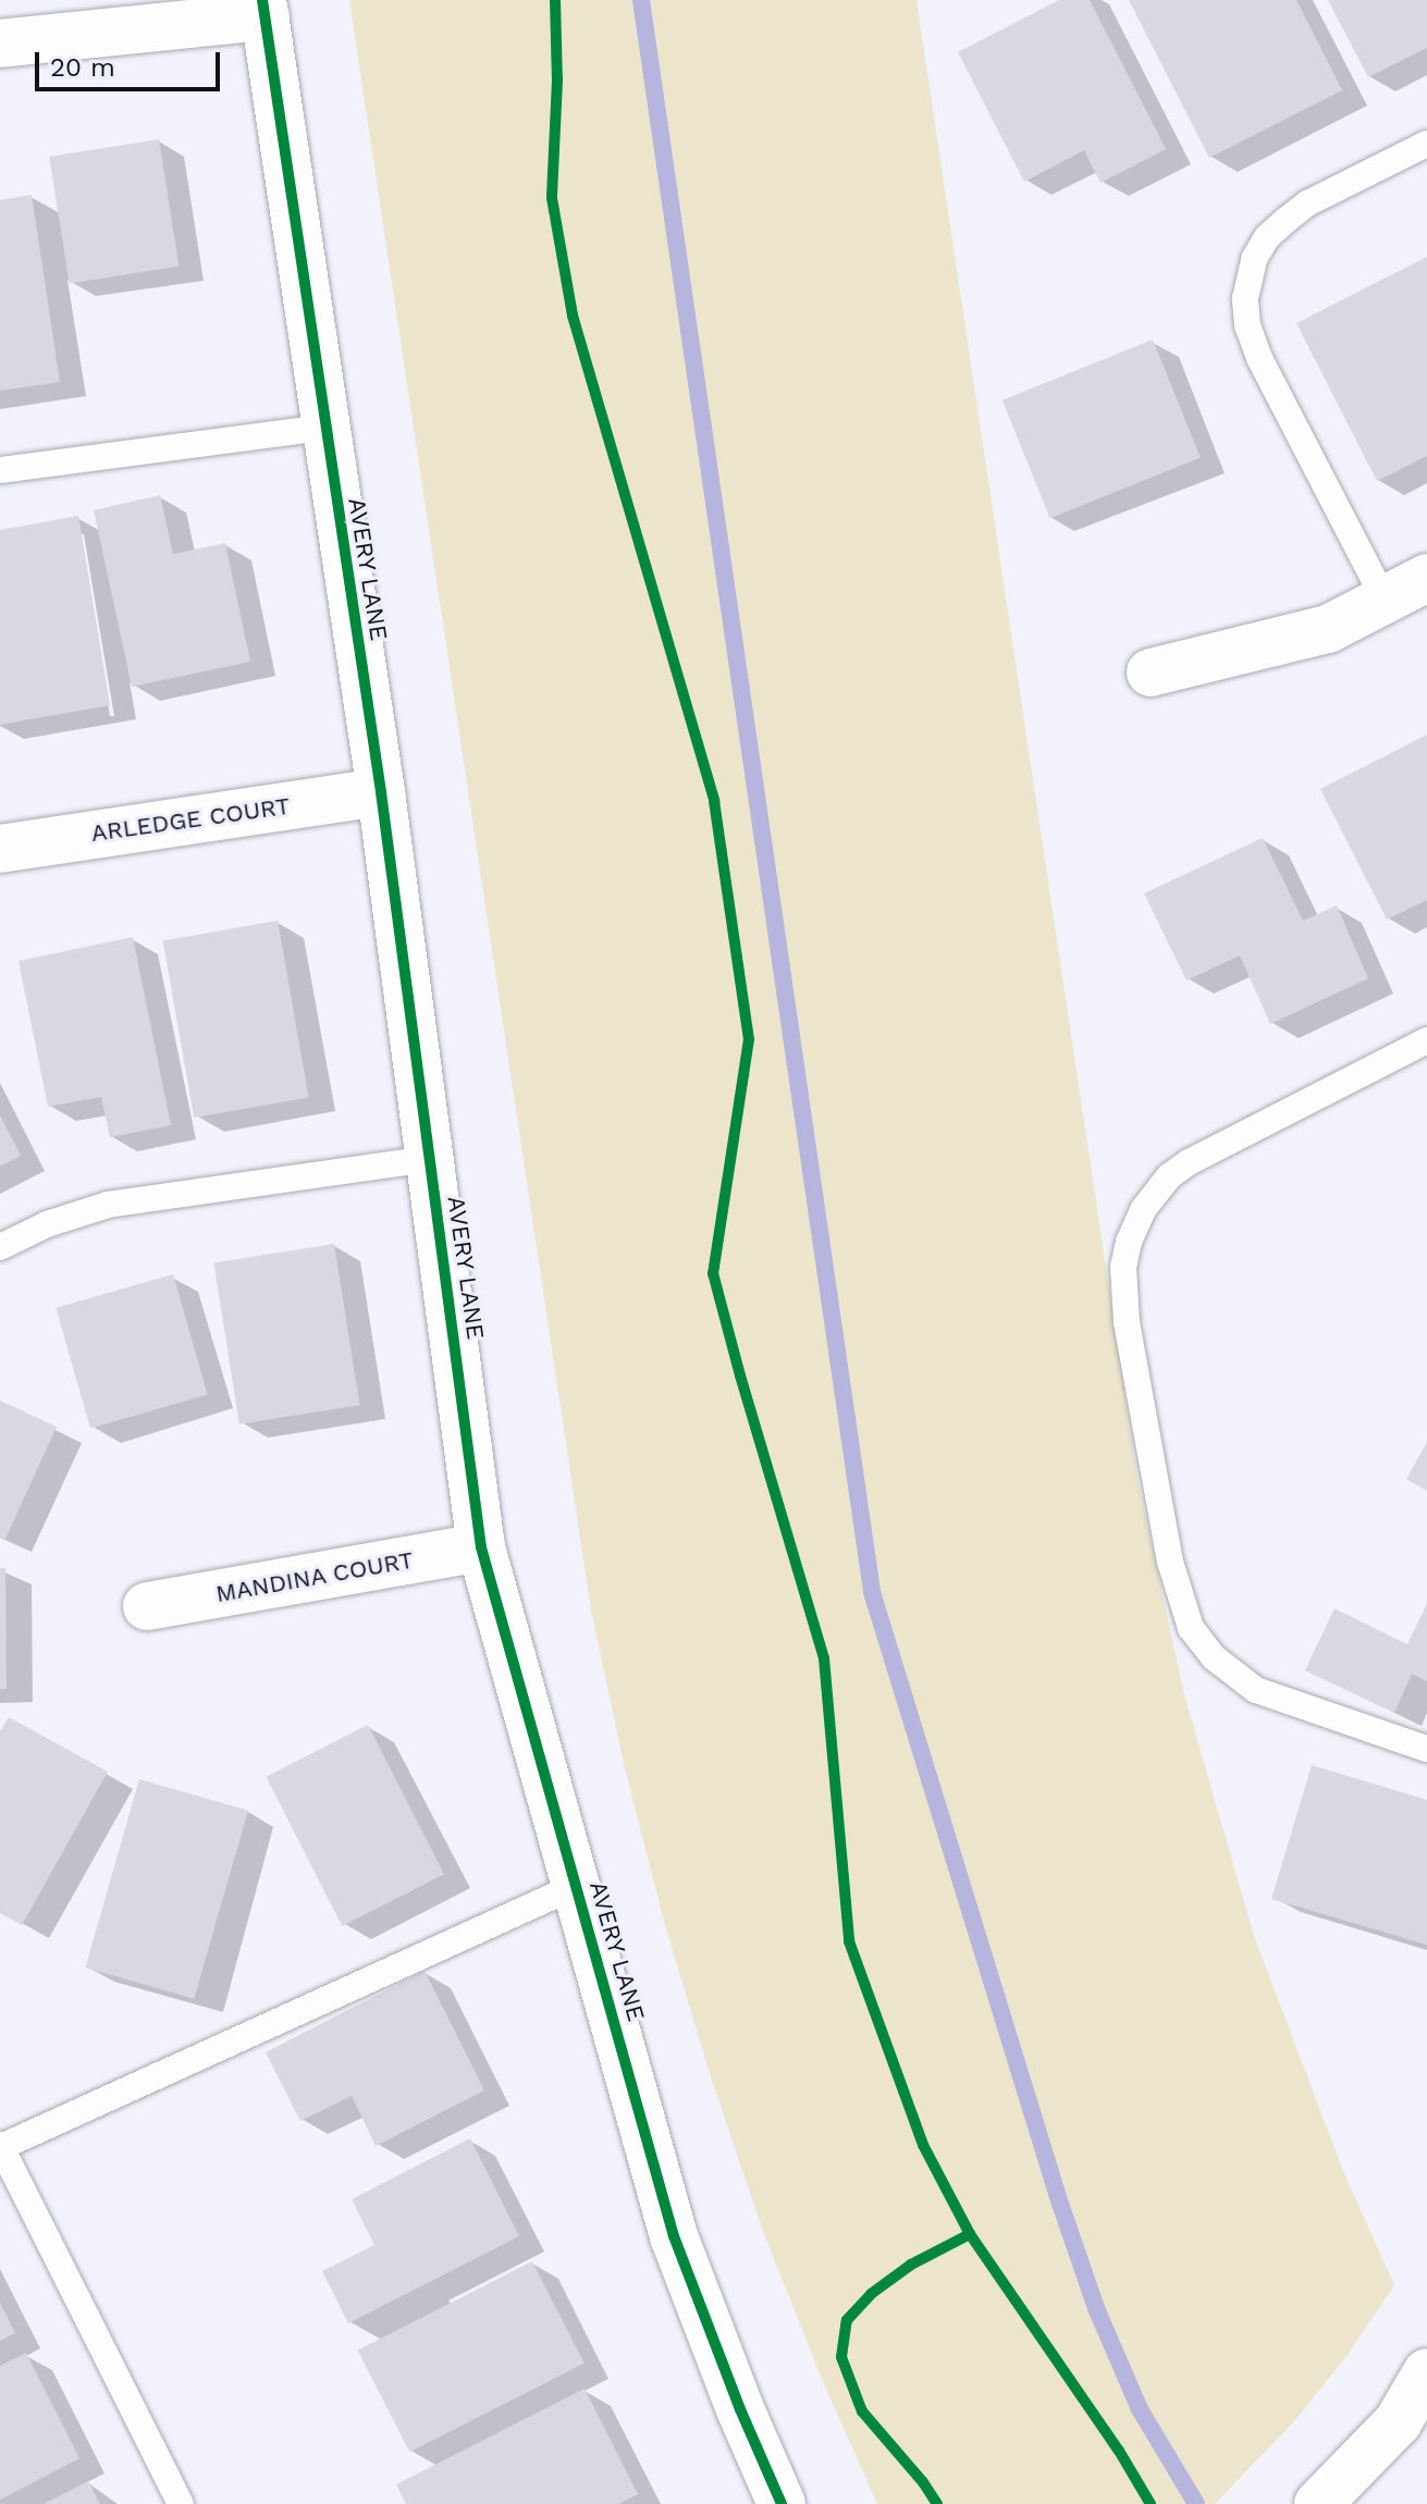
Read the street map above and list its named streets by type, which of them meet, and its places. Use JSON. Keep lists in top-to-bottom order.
{
  "streets": {
    "street": ["AVERY LANE", "ARLEDGE COURT", "MANDINA COURT"]
  },
  "crossings": [
    ["AVERY LANE", "ARLEDGE COURT"],
    ["AVERY LANE", "MANDINA COURT"]
  ],
  "scale_bar": "20 m"
}
